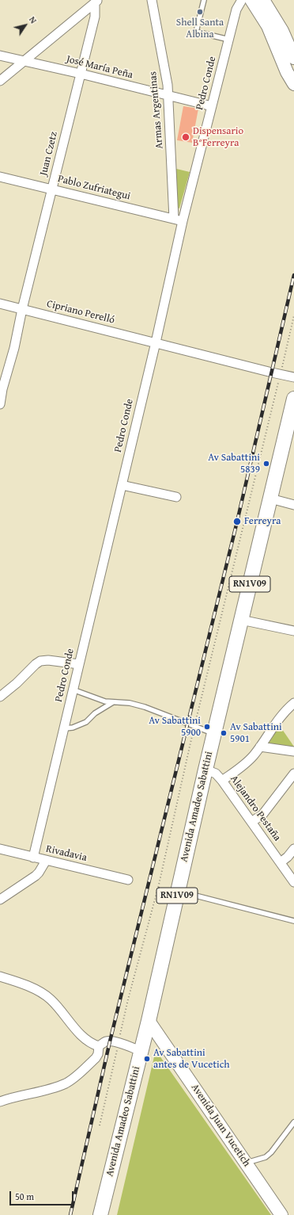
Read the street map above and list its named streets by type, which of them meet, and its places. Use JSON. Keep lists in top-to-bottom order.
{
  "streets": {
    "main road": ["RN1V09", "Avenida Amadeo Sabattini", "Avenida Juan Vucetich"],
    "street": [
      "José María Peña",
      "Pedro Conde",
      "Armas Argentinas",
      "Juan Czetz",
      "Pablo Zufriategui",
      "Cipriano Perelló",
      "Alejandro Pestaña",
      "Rivadavia"
    ]
  },
  "crossings": [
    ["José María Peña", "Pedro Conde"],
    ["José María Peña", "Armas Argentinas"],
    ["José María Peña", "Juan Czetz"],
    ["Pedro Conde", "Pablo Zufriategui"],
    ["Pedro Conde", "Cipriano Perelló"],
    ["Pedro Conde", "Rivadavia"],
    ["Armas Argentinas", "Pablo Zufriategui"],
    ["Juan Czetz", "Pablo Zufriategui"],
    ["Juan Czetz", "Cipriano Perelló"],
    ["Avenida Amadeo Sabattini", "Alejandro Pestaña"],
    ["Avenida Amadeo Sabattini", "Avenida Juan Vucetich"]
  ],
  "places": [
    "Shell Santa Albina",
    "Dispensario B°Ferreyra",
    "Av Sabattini 5839",
    "Ferreyra",
    "Av Sabattini 5900",
    "Av Sabattini 5901",
    "Av Sabattini antes de Vucetich"
  ],
  "scale_bar": "50 m",
  "north": "top right"
}
